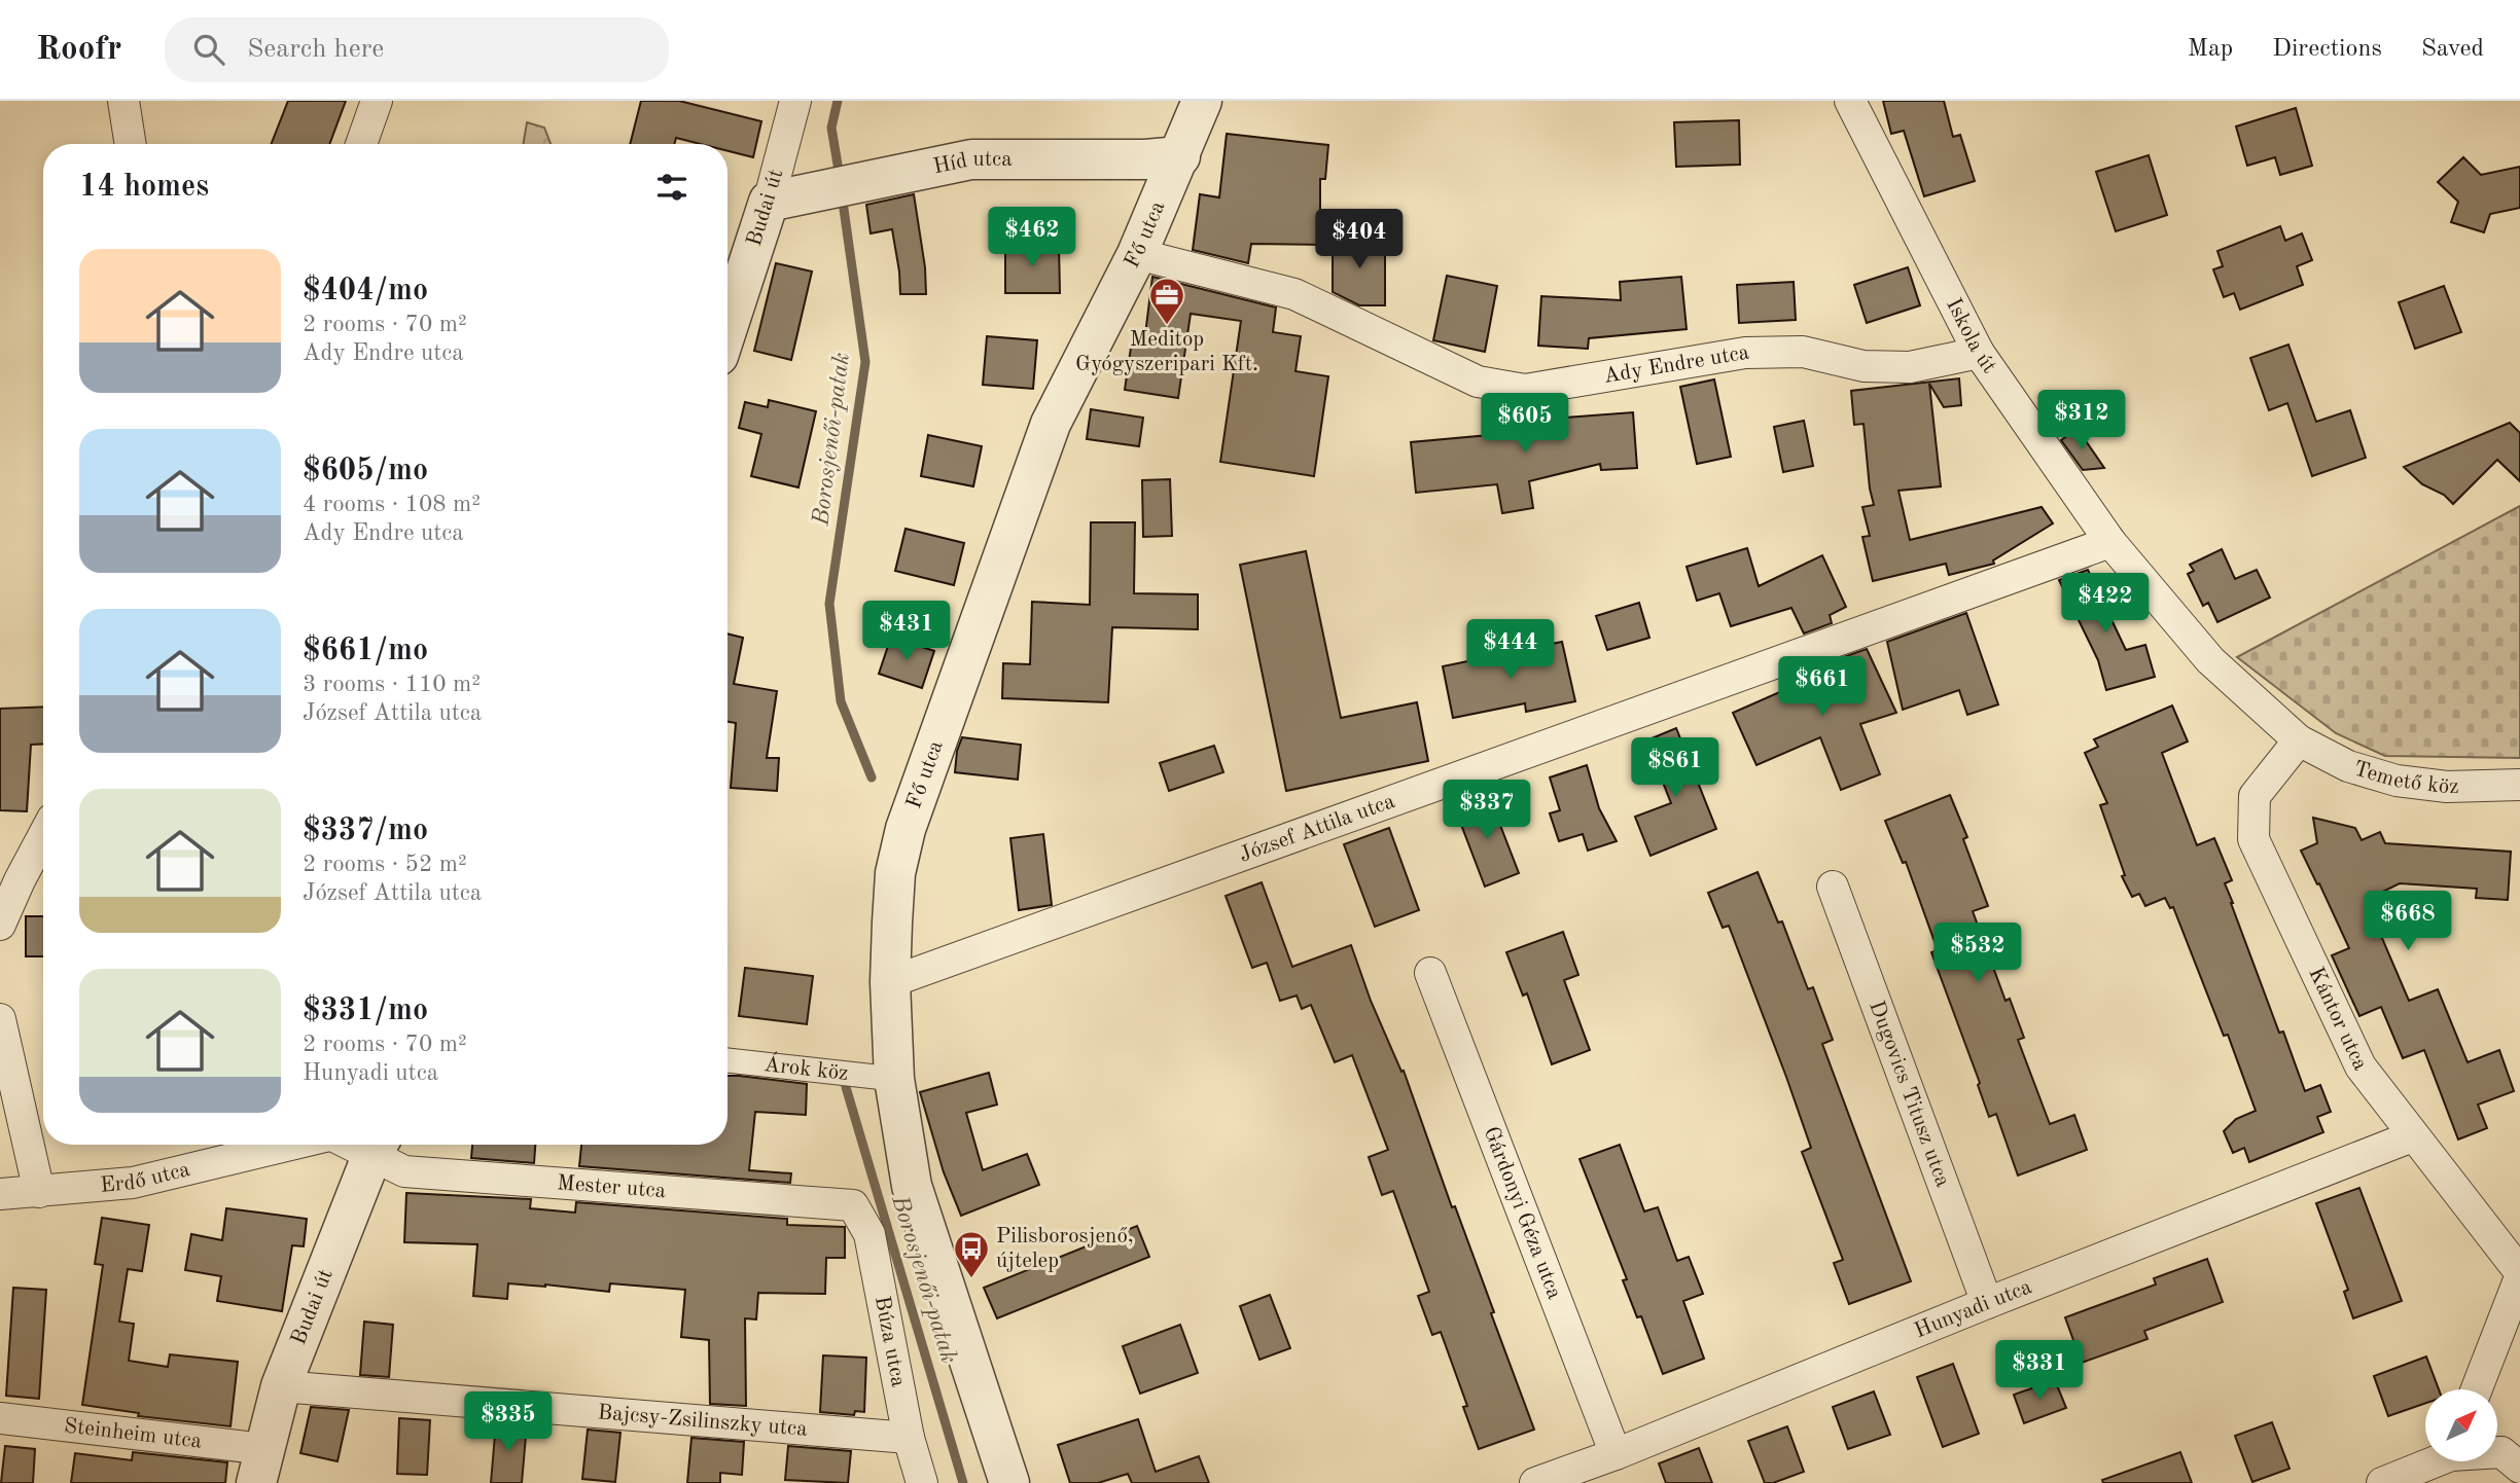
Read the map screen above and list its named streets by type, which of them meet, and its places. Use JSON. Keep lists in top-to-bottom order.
{
  "streets": {
    "street": [
      "Híd utca",
      "Budai út",
      "Fő utca",
      "Iskola út",
      "Ady Endre utca",
      "Temető köz",
      "József Attila utca",
      "Kántor utca",
      "Árok köz",
      "Dugovics Titusz utca",
      "Erdő utca",
      "Mester utca",
      "Gárdonyi Géza utca",
      "Hunyadi utca",
      "Búza utca",
      "Bajcsy-Zsilinszky utca",
      "Steinheim utca"
    ]
  },
  "crossings": [
    ["Híd utca", "Budai út"],
    ["Híd utca", "Fő utca"],
    ["Budai út", "Mester utca"],
    ["Budai út", "Bajcsy-Zsilinszky utca"],
    ["Budai út", "Steinheim utca"],
    ["Fő utca", "Ady Endre utca"],
    ["Fő utca", "József Attila utca"],
    ["Fő utca", "Árok köz"],
    ["Iskola út", "Ady Endre utca"],
    ["Iskola út", "Temető köz"],
    ["Iskola út", "József Attila utca"],
    ["Iskola út", "Kántor utca"],
    ["Temető köz", "Kántor utca"],
    ["Kántor utca", "Hunyadi utca"],
    ["Dugovics Titusz utca", "Hunyadi utca"],
    ["Mester utca", "Búza utca"],
    ["Gárdonyi Géza utca", "Hunyadi utca"],
    ["Búza utca", "Bajcsy-Zsilinszky utca"]
  ],
  "water": ["Borosjenői-patak"],
  "places": {
    "office": ["Meditop Gyógyszeripari Kft."],
    "bus stop": ["Pilisborosjenő, újtelep"]
  },
  "north": "top right",
  "page": {
    "header": "Roofr",
    "search": "Search here",
    "nav": ["Map", "Directions", "Saved"],
    "heading": "14 homes",
    "price": [
      "$462",
      "$404",
      "$312",
      "$605",
      "$422",
      "$431",
      "$444",
      "$661",
      "$861",
      "$337",
      "$668",
      "$532",
      "$331",
      "$335"
    ],
    "list": [
      {
        "name": "$404/mo",
        "note": "2 rooms · 70 m² · Ady Endre utca"
      },
      {
        "name": "$605/mo",
        "note": "4 rooms · 108 m² · Ady Endre utca"
      },
      {
        "name": "$661/mo",
        "note": "3 rooms · 110 m² · József Attila utca"
      },
      {
        "name": "$337/mo",
        "note": "2 rooms · 52 m² · József Attila utca"
      },
      {
        "name": "$331/mo",
        "note": "2 rooms · 70 m² · Hunyadi utca"
      }
    ]
  }
}
